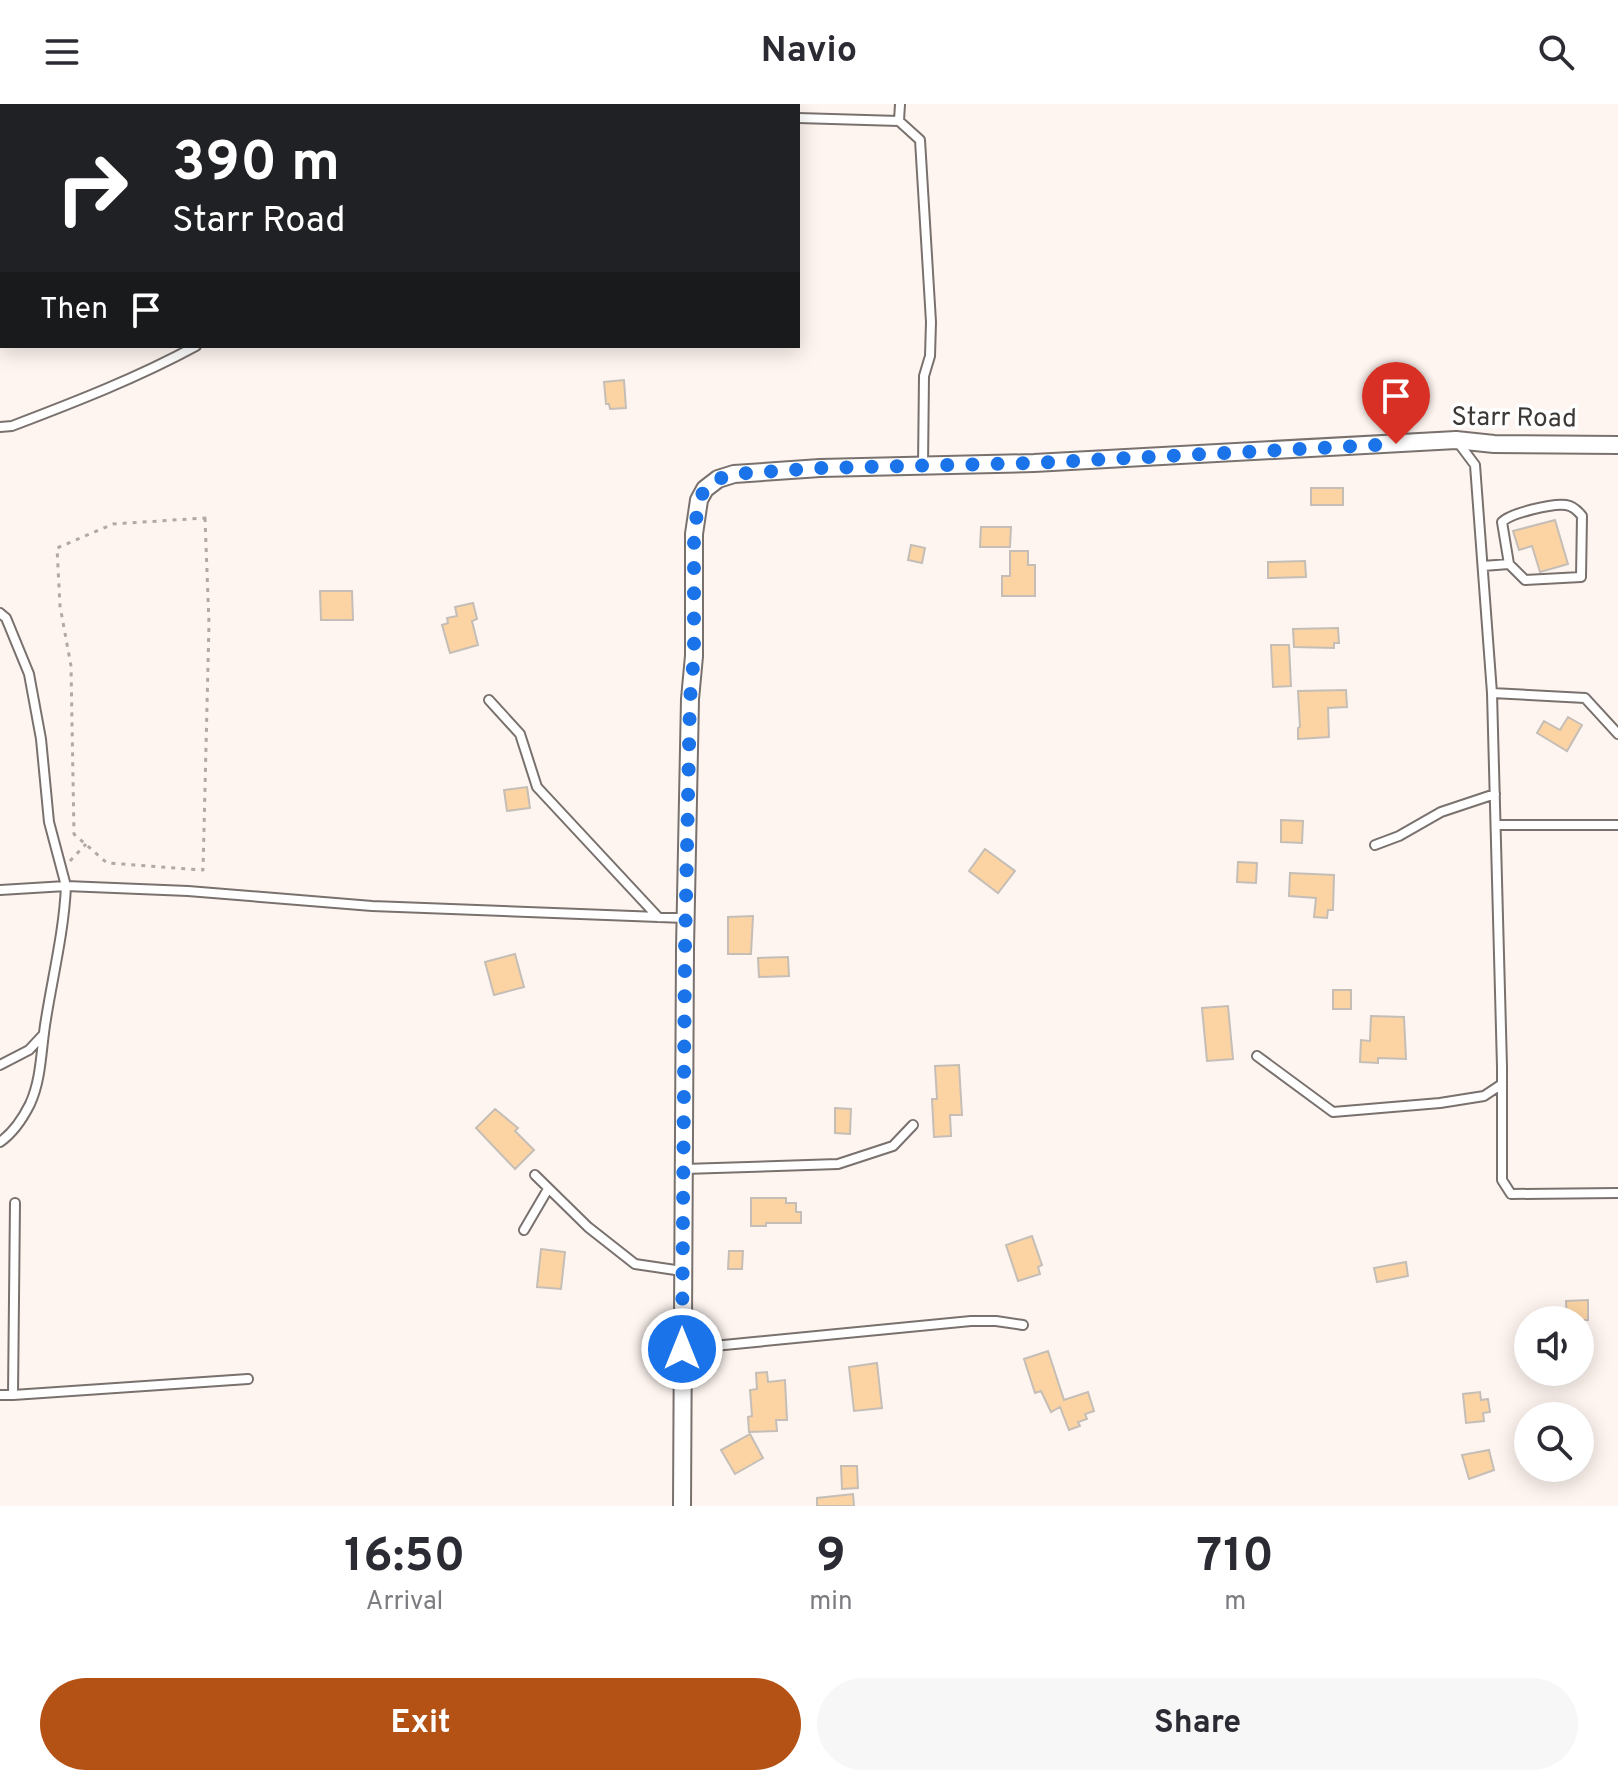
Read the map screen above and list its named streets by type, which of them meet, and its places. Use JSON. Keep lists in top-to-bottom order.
{
  "streets": {
    "street": ["Starr Road"]
  },
  "page": {
    "header": "Navio",
    "turn": ["390 m", "Starr Road"],
    "then": "Then",
    "eta": [
      "16:50",
      "Arrival",
      "9",
      "min",
      "710",
      "m"
    ],
    "buttons": ["Exit", "Share"]
  }
}
